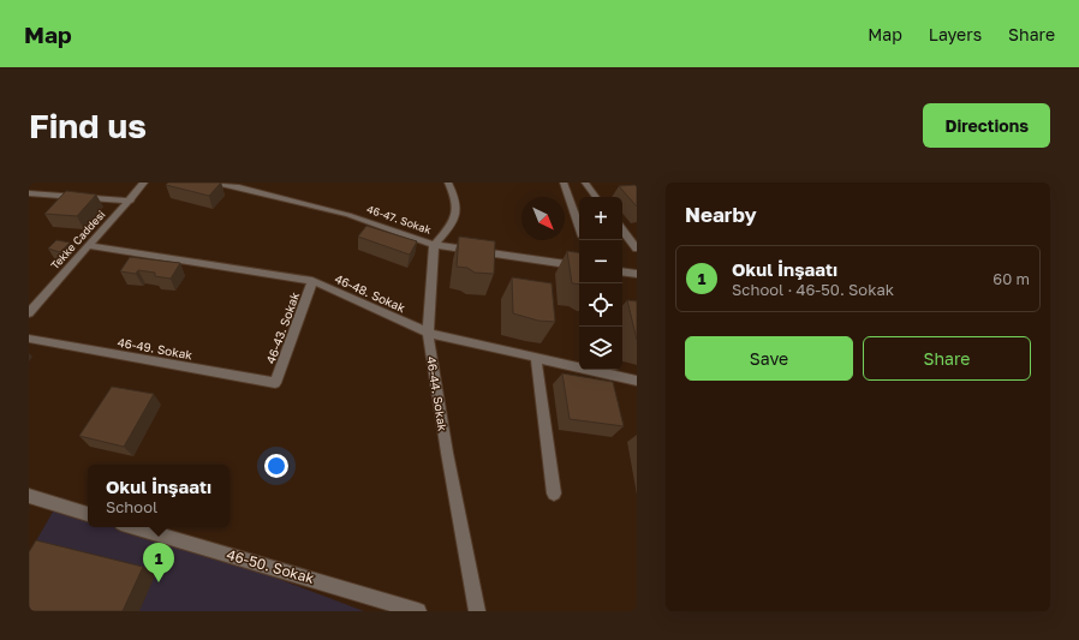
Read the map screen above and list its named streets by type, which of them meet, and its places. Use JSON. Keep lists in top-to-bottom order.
{
  "streets": {
    "street": [
      "46-47. Sokak",
      "Tekke Caddesi",
      "46-48. Sokak",
      "46-43. Sokak",
      "46-49. Sokak",
      "46-44. Sokak",
      "46-50. Sokak"
    ]
  },
  "crossings": [
    ["46-47. Sokak", "46-44. Sokak"],
    ["Tekke Caddesi", "46-48. Sokak"],
    ["46-48. Sokak", "46-43. Sokak"],
    ["46-48. Sokak", "46-44. Sokak"],
    ["46-43. Sokak", "46-49. Sokak"]
  ],
  "north": "bottom right",
  "page": {
    "header": "Map",
    "nav": ["Map", "Layers", "Share"],
    "buttons": [
      "Directions",
      ["Save", "Share"]
    ],
    "title": "Find us",
    "heading": "Nearby",
    "map_buttons": ["+", "−"],
    "list": [
      {
        "mark": "1",
        "name": "Okul İnşaatı",
        "note": "School · 46-50. Sokak",
        "value": "60 m"
      }
    ],
    "popup": ["Okul İnşaatı", "School"],
    "pins": "1"
  }
}
